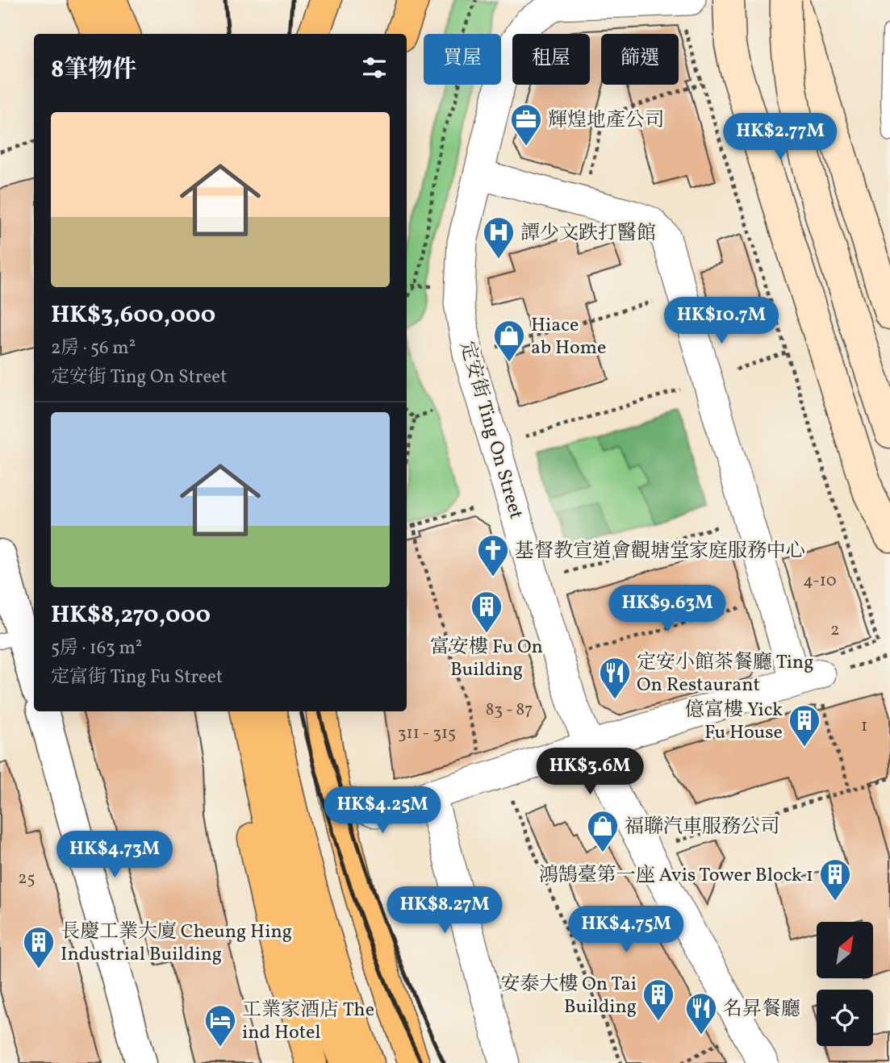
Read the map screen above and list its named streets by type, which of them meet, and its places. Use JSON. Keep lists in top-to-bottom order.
{
  "streets": {
    "street": ["定安街 Ting On Street"]
  },
  "places": {
    "office": ["輝煌地產公司"],
    "hospital": ["譚少文跌打醫館"],
    "shop": ["Hiace ab Home", "福聯汽車服務公司"],
    "church": ["基督教宣道會觀塘堂家庭服務中心"],
    "building": [
      "富安樓 Fu On Building",
      "億富樓 Yick Fu House",
      "鴻鵠臺第一座 Avis Tower Block 1",
      "長慶工業大廈 Cheung Hing Industrial Building",
      "安泰大樓 On Tai Building"
    ],
    "restaurant": ["定安小館茶餐廳 Ting On Restaurant", "名昇餐廳"],
    "hotel": ["工業家酒店 The ind Hotel"]
  },
  "house_numbers": [
    "4-10",
    "2",
    "83 - 87",
    "1",
    "311 - 315",
    "25"
  ],
  "north": "top right",
  "page": {
    "chip": ["買屋", "租屋", "篩選"],
    "heading": "8筆物件",
    "list": [
      {
        "name": "HK$3,600,000",
        "note": "2房 · 56 m² · 定安街 Ting On Street"
      },
      {
        "name": "HK$8,270,000",
        "note": "5房 · 163 m² · 定富街 Ting Fu Street"
      }
    ],
    "price": [
      "HK$2.77M",
      "HK$10.7M",
      "HK$9.63M",
      "HK$3.6M",
      "HK$4.25M",
      "HK$4.73M",
      "HK$8.27M",
      "HK$4.75M"
    ]
  }
}
